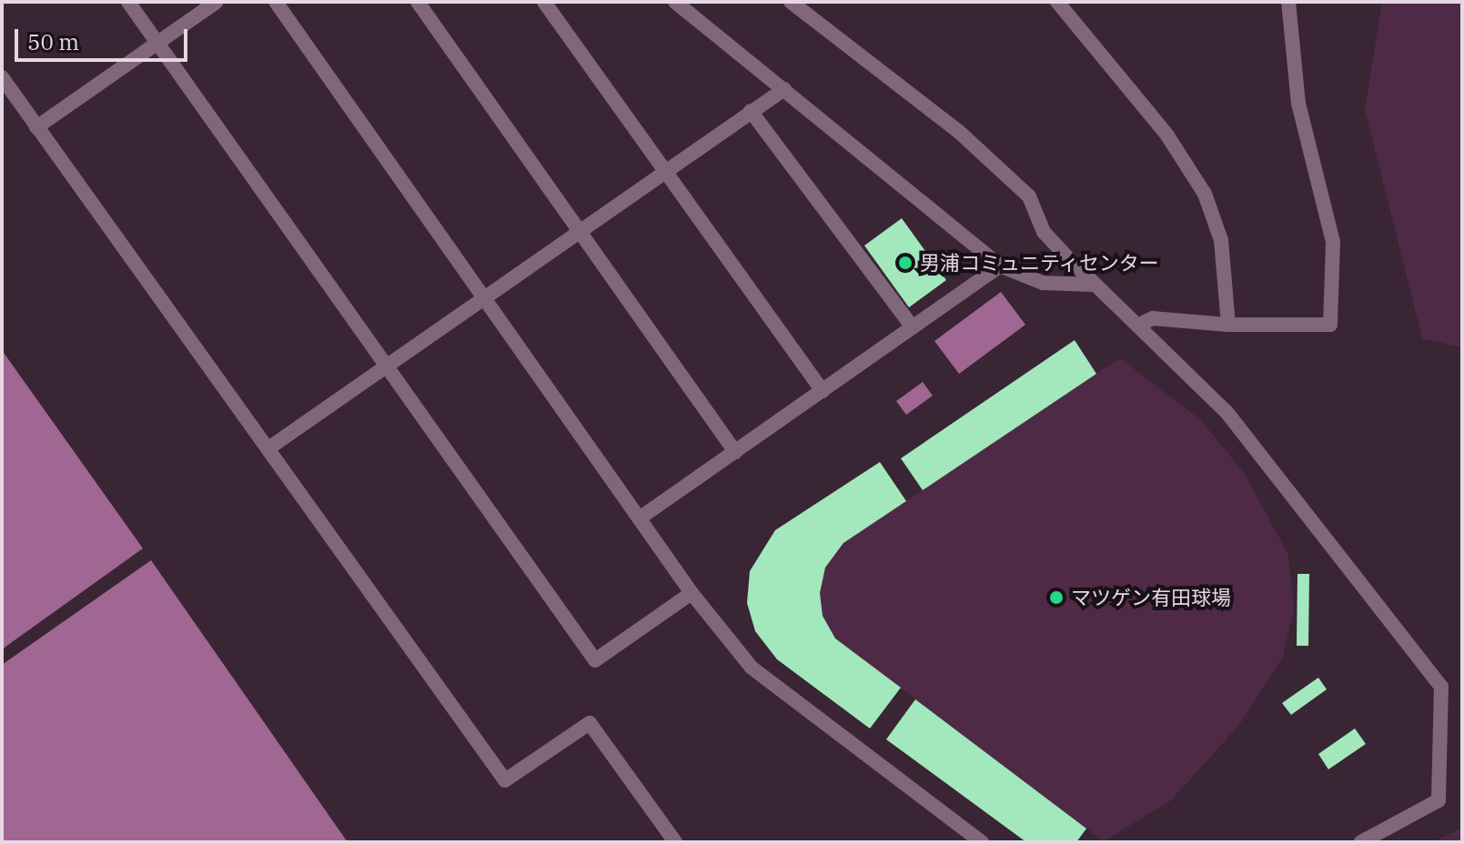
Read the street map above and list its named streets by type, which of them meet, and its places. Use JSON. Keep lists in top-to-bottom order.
{
  "places": ["男浦コミュニティセンター", "マツゲン有田球場"],
  "scale_bar": "50 m"
}
